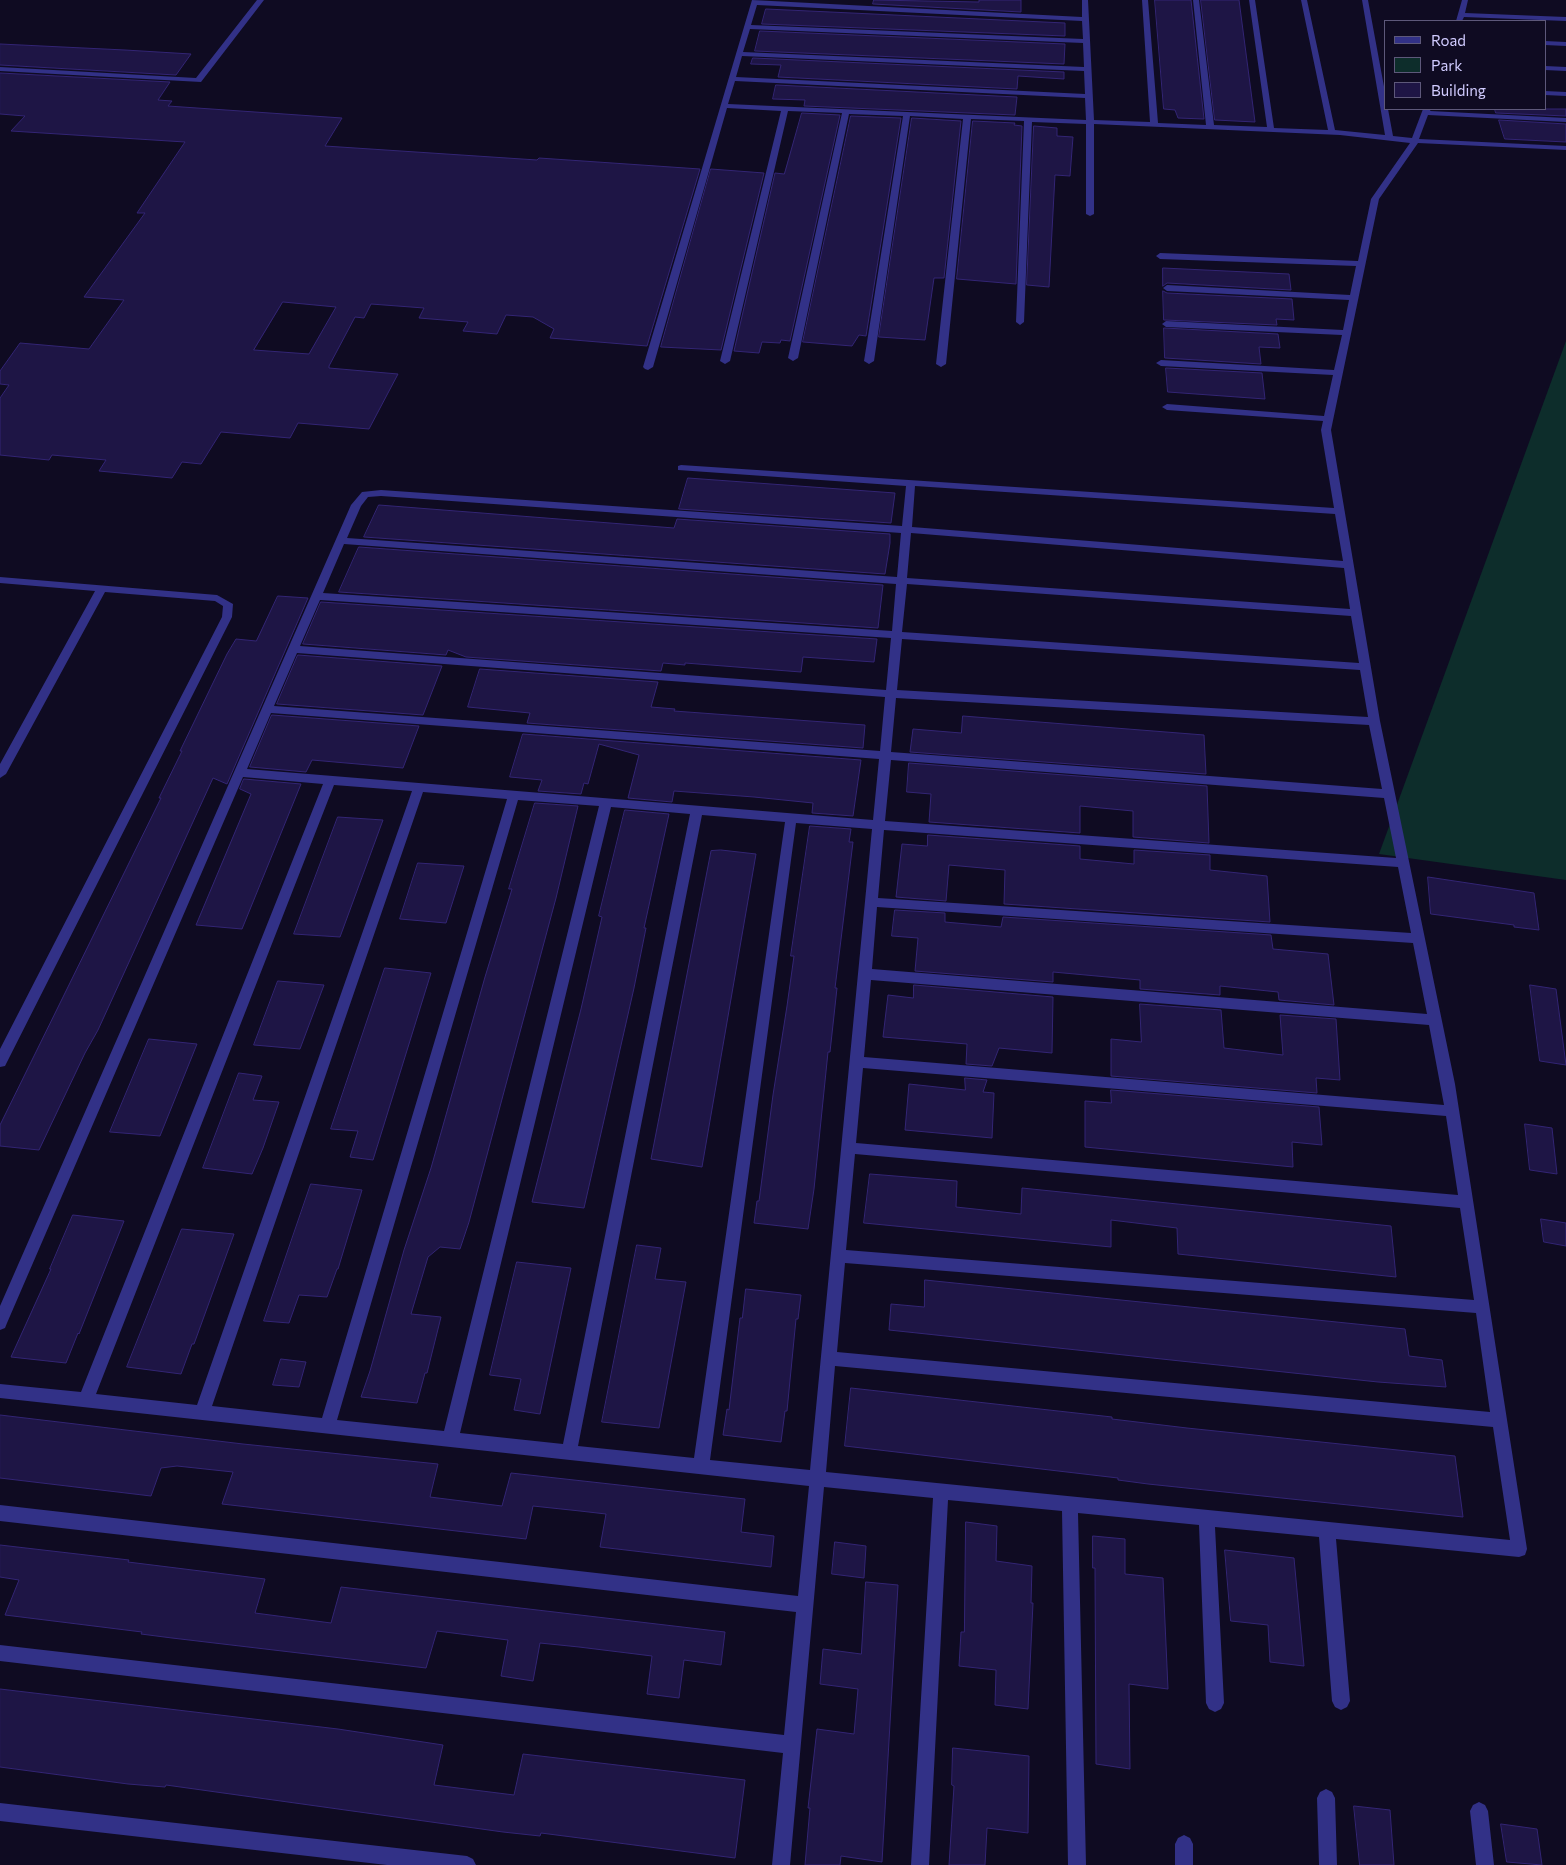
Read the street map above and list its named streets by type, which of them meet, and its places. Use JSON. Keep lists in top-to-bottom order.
{
  "legend": ["Road", "Park", "Building"]
}
